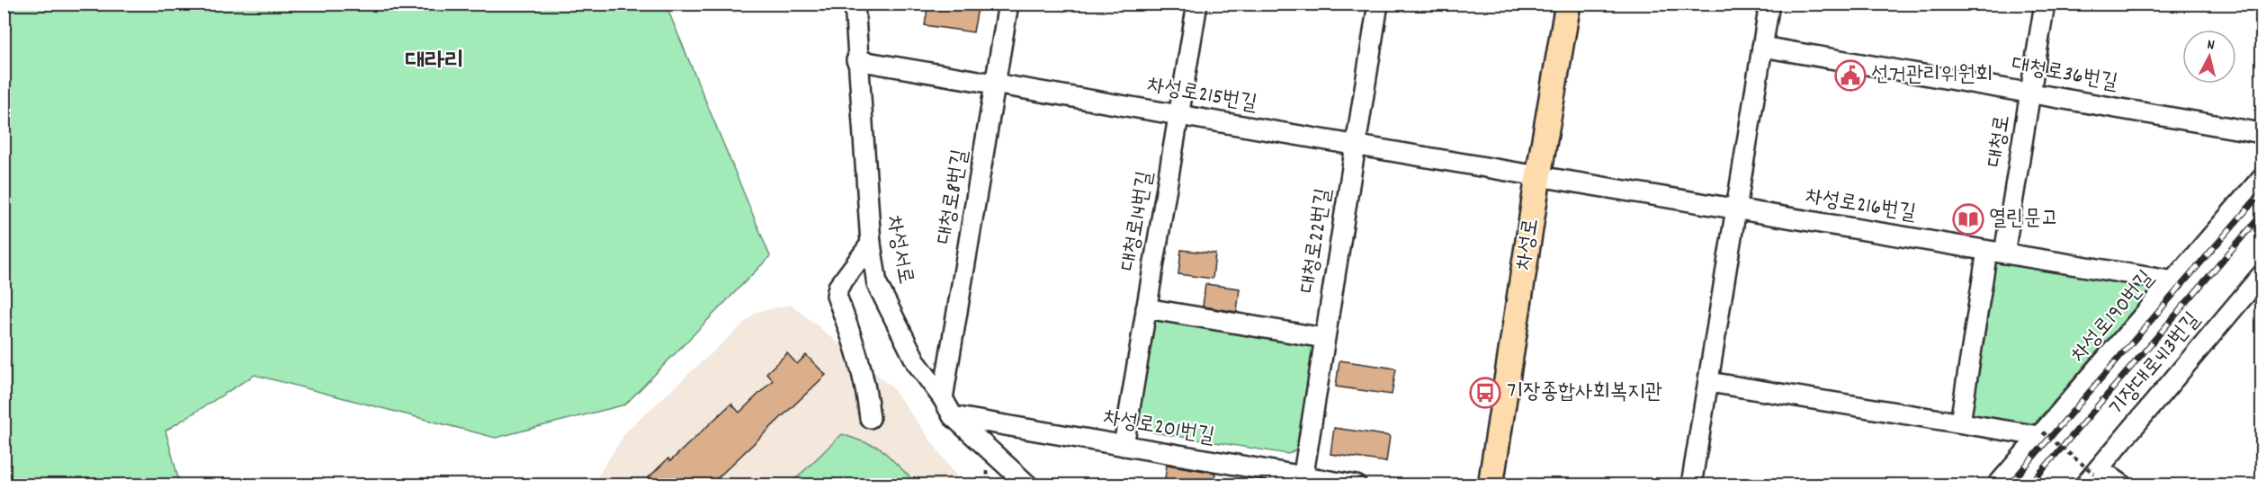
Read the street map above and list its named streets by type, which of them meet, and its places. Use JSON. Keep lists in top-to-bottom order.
{
  "streets": {
    "main road": ["차성로"],
    "street": [
      "대청로36번길",
      "차성로215번길",
      "대청로",
      "대청로8번길",
      "차성로216번길",
      "대청로14번길",
      "대청로22번길",
      "차성서로",
      "차성로190번길",
      "기장대로413번길",
      "차성로201번길"
    ]
  },
  "crossings": [
    ["대청로36번길", "대청로"],
    ["차성로215번길", "대청로8번길"],
    ["차성로215번길", "차성로216번길"],
    ["차성로215번길", "대청로14번길"],
    ["차성로215번길", "대청로22번길"],
    ["차성로215번길", "차성로"],
    ["차성로215번길", "차성서로"],
    ["대청로", "차성로216번길"],
    ["대청로8번길", "차성서로"],
    ["차성로216번길", "차성로"],
    ["차성로216번길", "차성로190번길"],
    ["대청로14번길", "차성로201번길"],
    ["대청로22번길", "차성로201번길"],
    ["차성서로", "차성로201번길"]
  ],
  "districts": ["대라리"],
  "places": {
    "public building": ["선거관리위원회"],
    "library": ["열린문고"],
    "bus stop": ["기장종합사회복지관"]
  },
  "north": "top"
}
